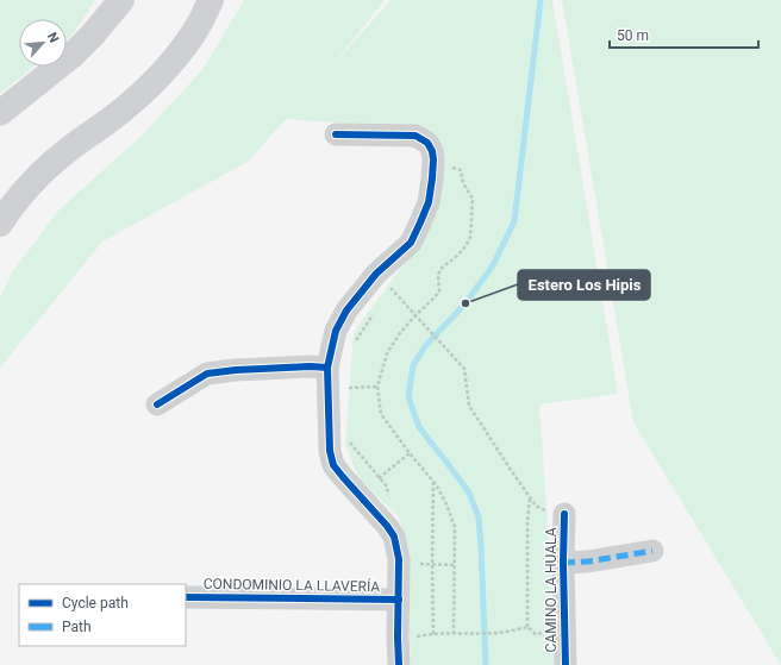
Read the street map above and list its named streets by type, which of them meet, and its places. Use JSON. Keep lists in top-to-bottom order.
{
  "streets": {
    "street": ["CONDOMINIO LA LLAVERÍA", "CAMINO LA HUALA"]
  },
  "places": ["Estero Los Hipis"],
  "legend": ["Cycle path", "Path"],
  "scale_bar": "50 m",
  "north": "top right"
}
